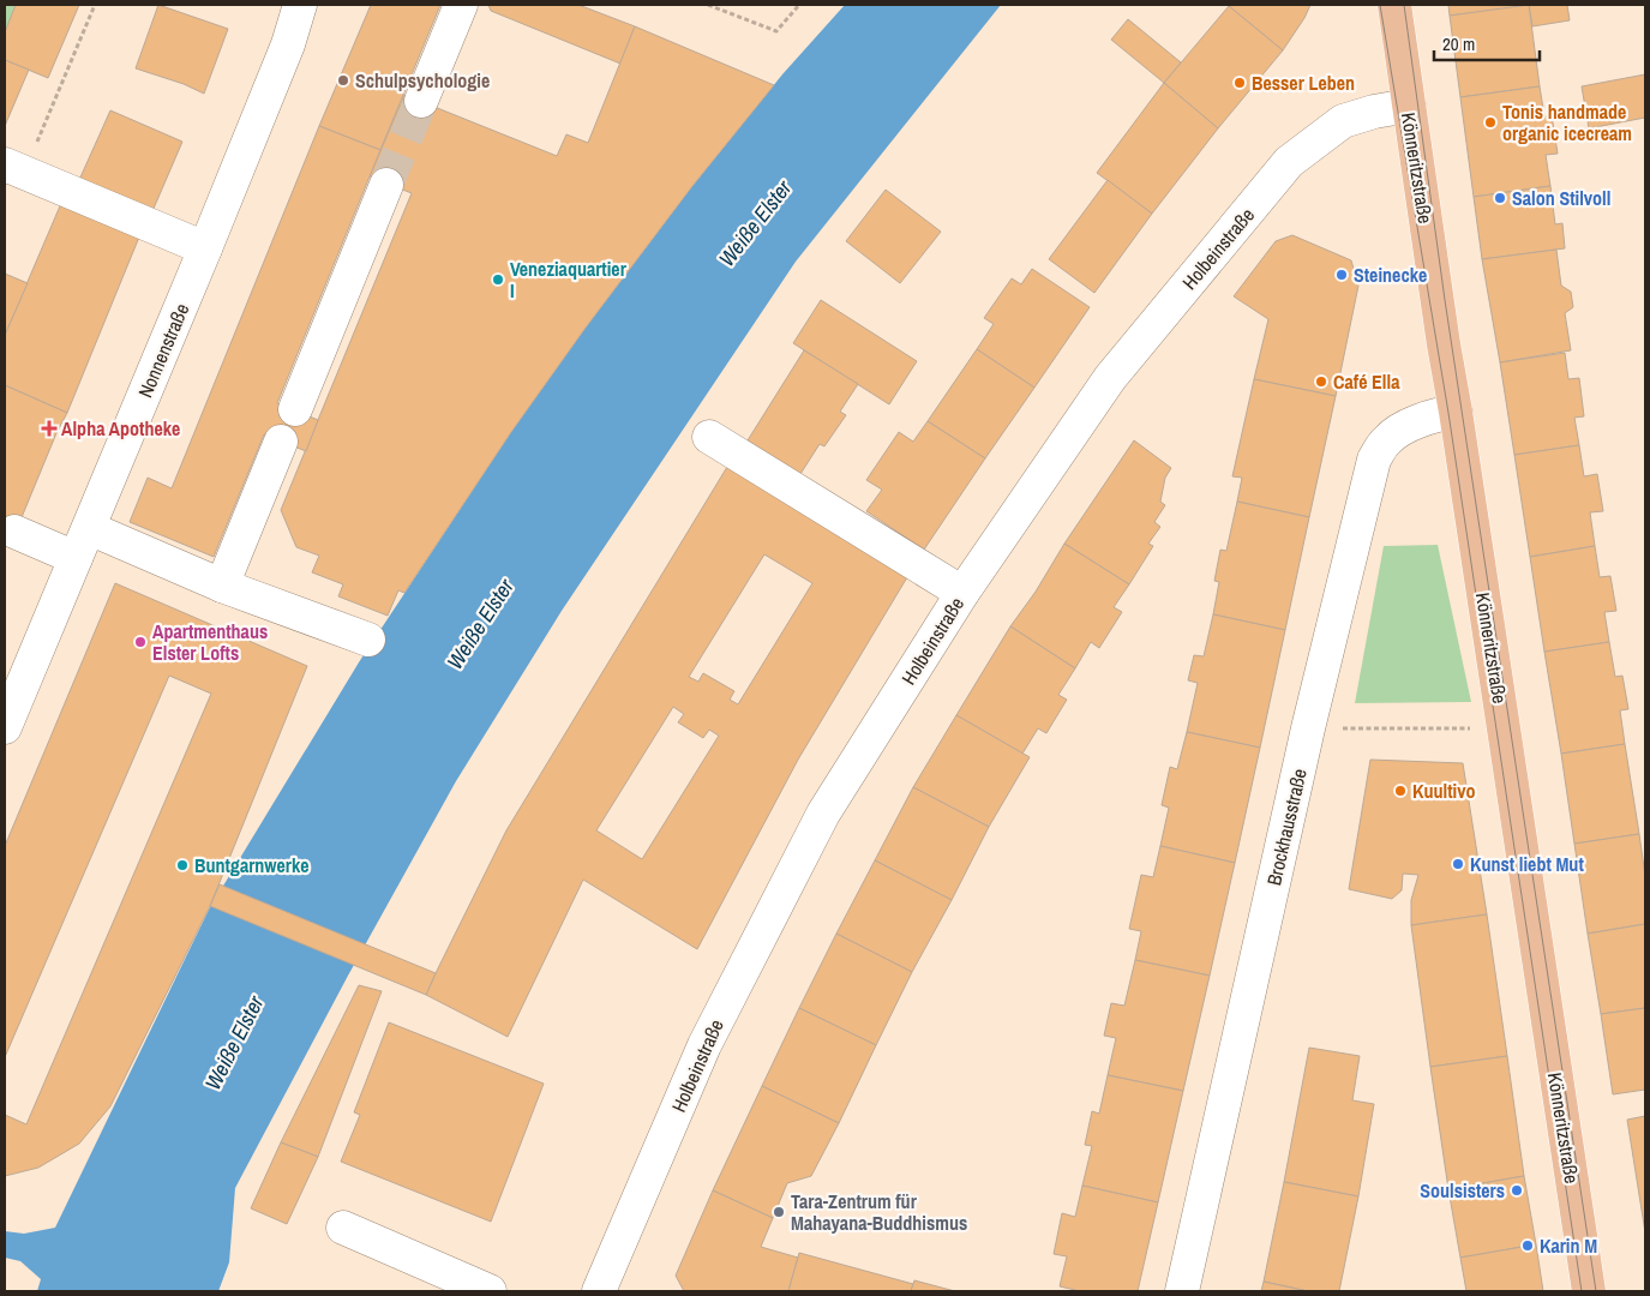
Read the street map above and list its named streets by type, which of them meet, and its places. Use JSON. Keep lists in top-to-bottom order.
{
  "streets": {
    "main road": ["Könneritzstraße"],
    "street": ["Holbeinstraße", "Nonnenstraße", "Brockhausstraße"]
  },
  "crossings": [
    ["Könneritzstraße", "Holbeinstraße"],
    ["Könneritzstraße", "Brockhausstraße"]
  ],
  "water": ["Weiße Elster"],
  "places": {
    "other": [
      "Schulpsychologie",
      "Besser Leben",
      "Tonis handmade organic icecream",
      "Salon Stilvoll",
      "Steinecke",
      "Veneziaquartier I",
      "Café Ella",
      "Apartmenthaus Elster Lofts",
      "Kuultivo",
      "Kunst liebt Mut",
      "Buntgarnwerke",
      "Soulsisters",
      "Tara-Zentrum für Mahayana-Buddhismus",
      "Karin M"
    ],
    "health": ["Alpha Apotheke"]
  },
  "scale_bar": "20 m"
}
